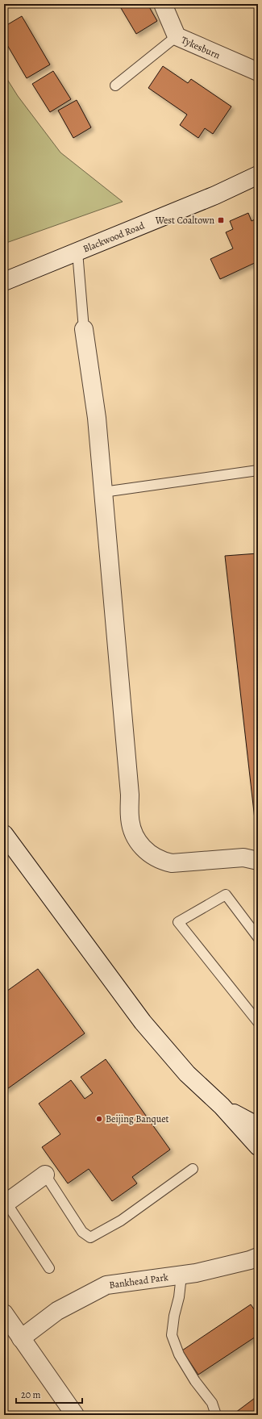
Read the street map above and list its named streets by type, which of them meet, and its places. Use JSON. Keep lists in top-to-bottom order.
{
  "streets": {
    "street": ["Tykesburn", "Blackwood Road", "Bankhead Park"]
  },
  "places": {
    "transit": ["West Coaltown"],
    "other": ["Beijing Banquet"]
  },
  "scale_bar": "20 m"
}
